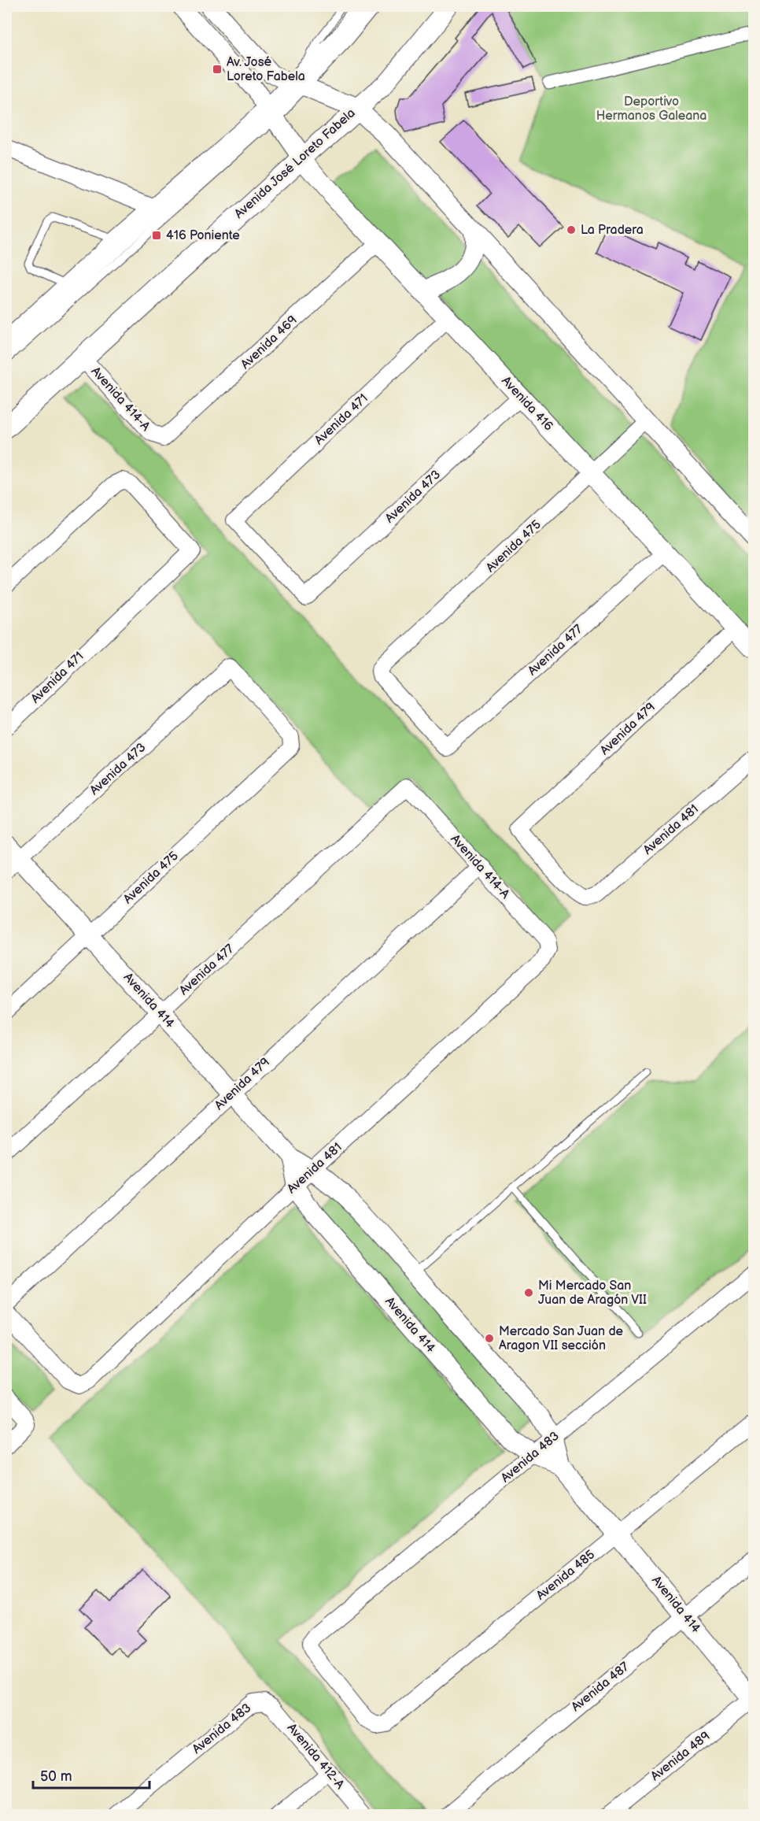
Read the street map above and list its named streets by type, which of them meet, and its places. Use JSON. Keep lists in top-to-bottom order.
{
  "streets": {
    "main road": ["Avenida José Loreto Fabela"],
    "street": [
      "Avenida 469",
      "Avenida 414-A",
      "Avenida 416",
      "Avenida 471",
      "Avenida 473",
      "Avenida 475",
      "Avenida 477",
      "Avenida 479",
      "Avenida 481",
      "Avenida 414",
      "Avenida 483",
      "Avenida 485",
      "Avenida 487",
      "Avenida 412-A",
      "Avenida 489"
    ]
  },
  "crossings": [
    ["Avenida José Loreto Fabela", "Avenida 414-A"],
    ["Avenida José Loreto Fabela", "Avenida 416"],
    ["Avenida 469", "Avenida 414-A"],
    ["Avenida 469", "Avenida 416"],
    ["Avenida 414-A", "Avenida 477"],
    ["Avenida 414-A", "Avenida 479"],
    ["Avenida 414-A", "Avenida 481"],
    ["Avenida 416", "Avenida 471"],
    ["Avenida 416", "Avenida 473"],
    ["Avenida 416", "Avenida 475"],
    ["Avenida 416", "Avenida 477"],
    ["Avenida 416", "Avenida 479"],
    ["Avenida 471", "Avenida 473"],
    ["Avenida 473", "Avenida 475"],
    ["Avenida 473", "Avenida 414"],
    ["Avenida 475", "Avenida 477"],
    ["Avenida 475", "Avenida 414"],
    ["Avenida 477", "Avenida 414"],
    ["Avenida 479", "Avenida 481"],
    ["Avenida 479", "Avenida 414"],
    ["Avenida 481", "Avenida 414"],
    ["Avenida 414", "Avenida 483"],
    ["Avenida 414", "Avenida 485"],
    ["Avenida 414", "Avenida 487"],
    ["Avenida 414", "Avenida 489"],
    ["Avenida 483", "Avenida 485"],
    ["Avenida 483", "Avenida 412-A"]
  ],
  "parks": ["Deportivo Hermanos Galeana"],
  "places": {
    "transit": ["Av. José Loreto Fabela", "416 Poniente"],
    "other": ["La Pradera", "Mi Mercado San Juan de Aragón VII", "Mercado San Juan de Aragon VII sección"]
  },
  "scale_bar": "50 m"
}
